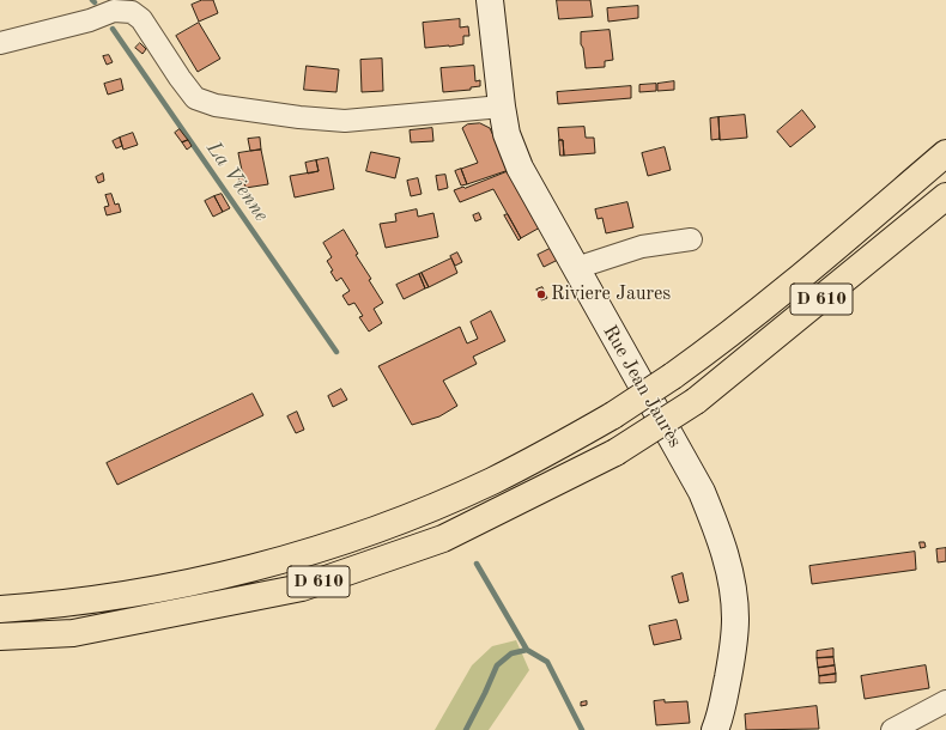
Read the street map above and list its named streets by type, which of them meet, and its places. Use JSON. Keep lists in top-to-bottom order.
{
  "streets": {
    "highway": ["D 610"],
    "street": ["Rue Jean Jaurès"]
  },
  "water": ["La Vienne"],
  "places": ["Riviere Jaures"]
}
